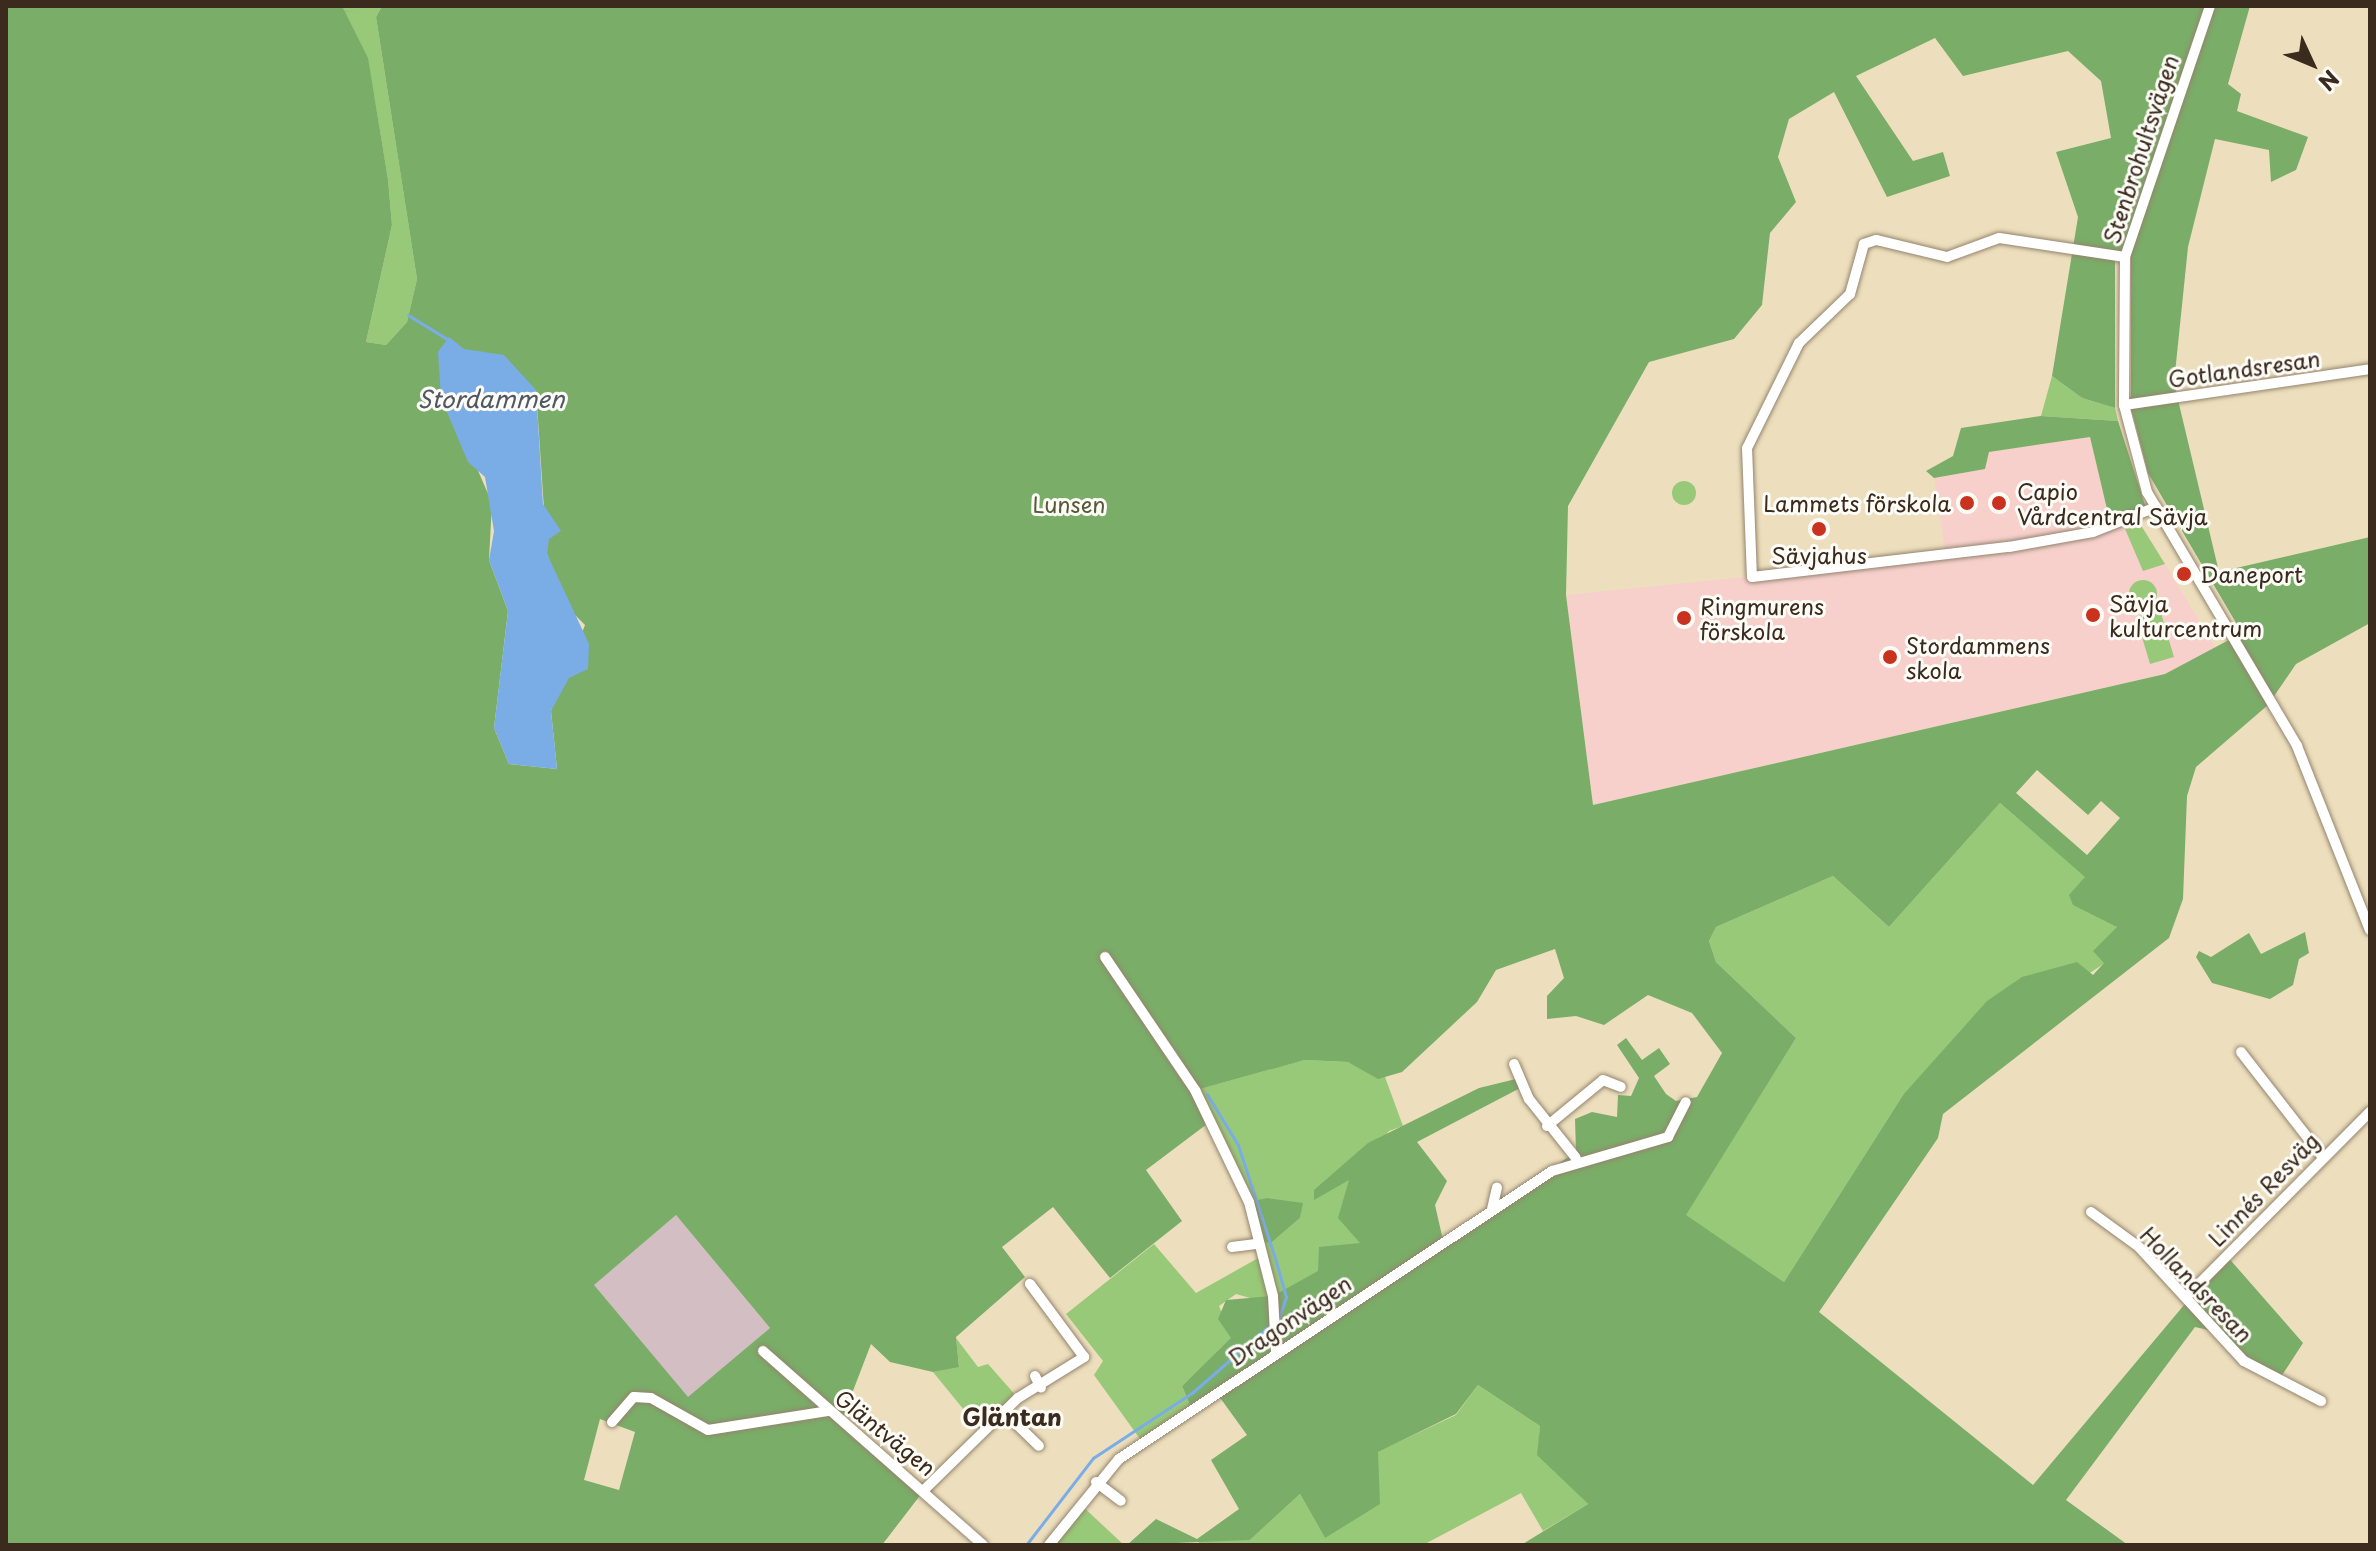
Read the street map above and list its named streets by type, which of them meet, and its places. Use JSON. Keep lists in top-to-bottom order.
{
  "streets": {
    "street": [
      "Stenbrohultsvägen",
      "Gotlandsresan",
      "Linnés Resväg",
      "Hollandsresan",
      "Dragonvägen",
      "Gläntvägen"
    ]
  },
  "crossings": [
    ["Stenbrohultsvägen", "Gotlandsresan"],
    ["Linnés Resväg", "Hollandsresan"]
  ],
  "districts": ["Gläntan"],
  "water": ["Stordammen"],
  "parks": ["Lunsen"],
  "places": [
    "Lammets förskola",
    "Capio Vårdcentral Sävja",
    "Sävjahus",
    "Daneport",
    "Sävja kulturcentrum",
    "Ringmurens förskola",
    "Stordammens skola"
  ],
  "north": "bottom right"
}
